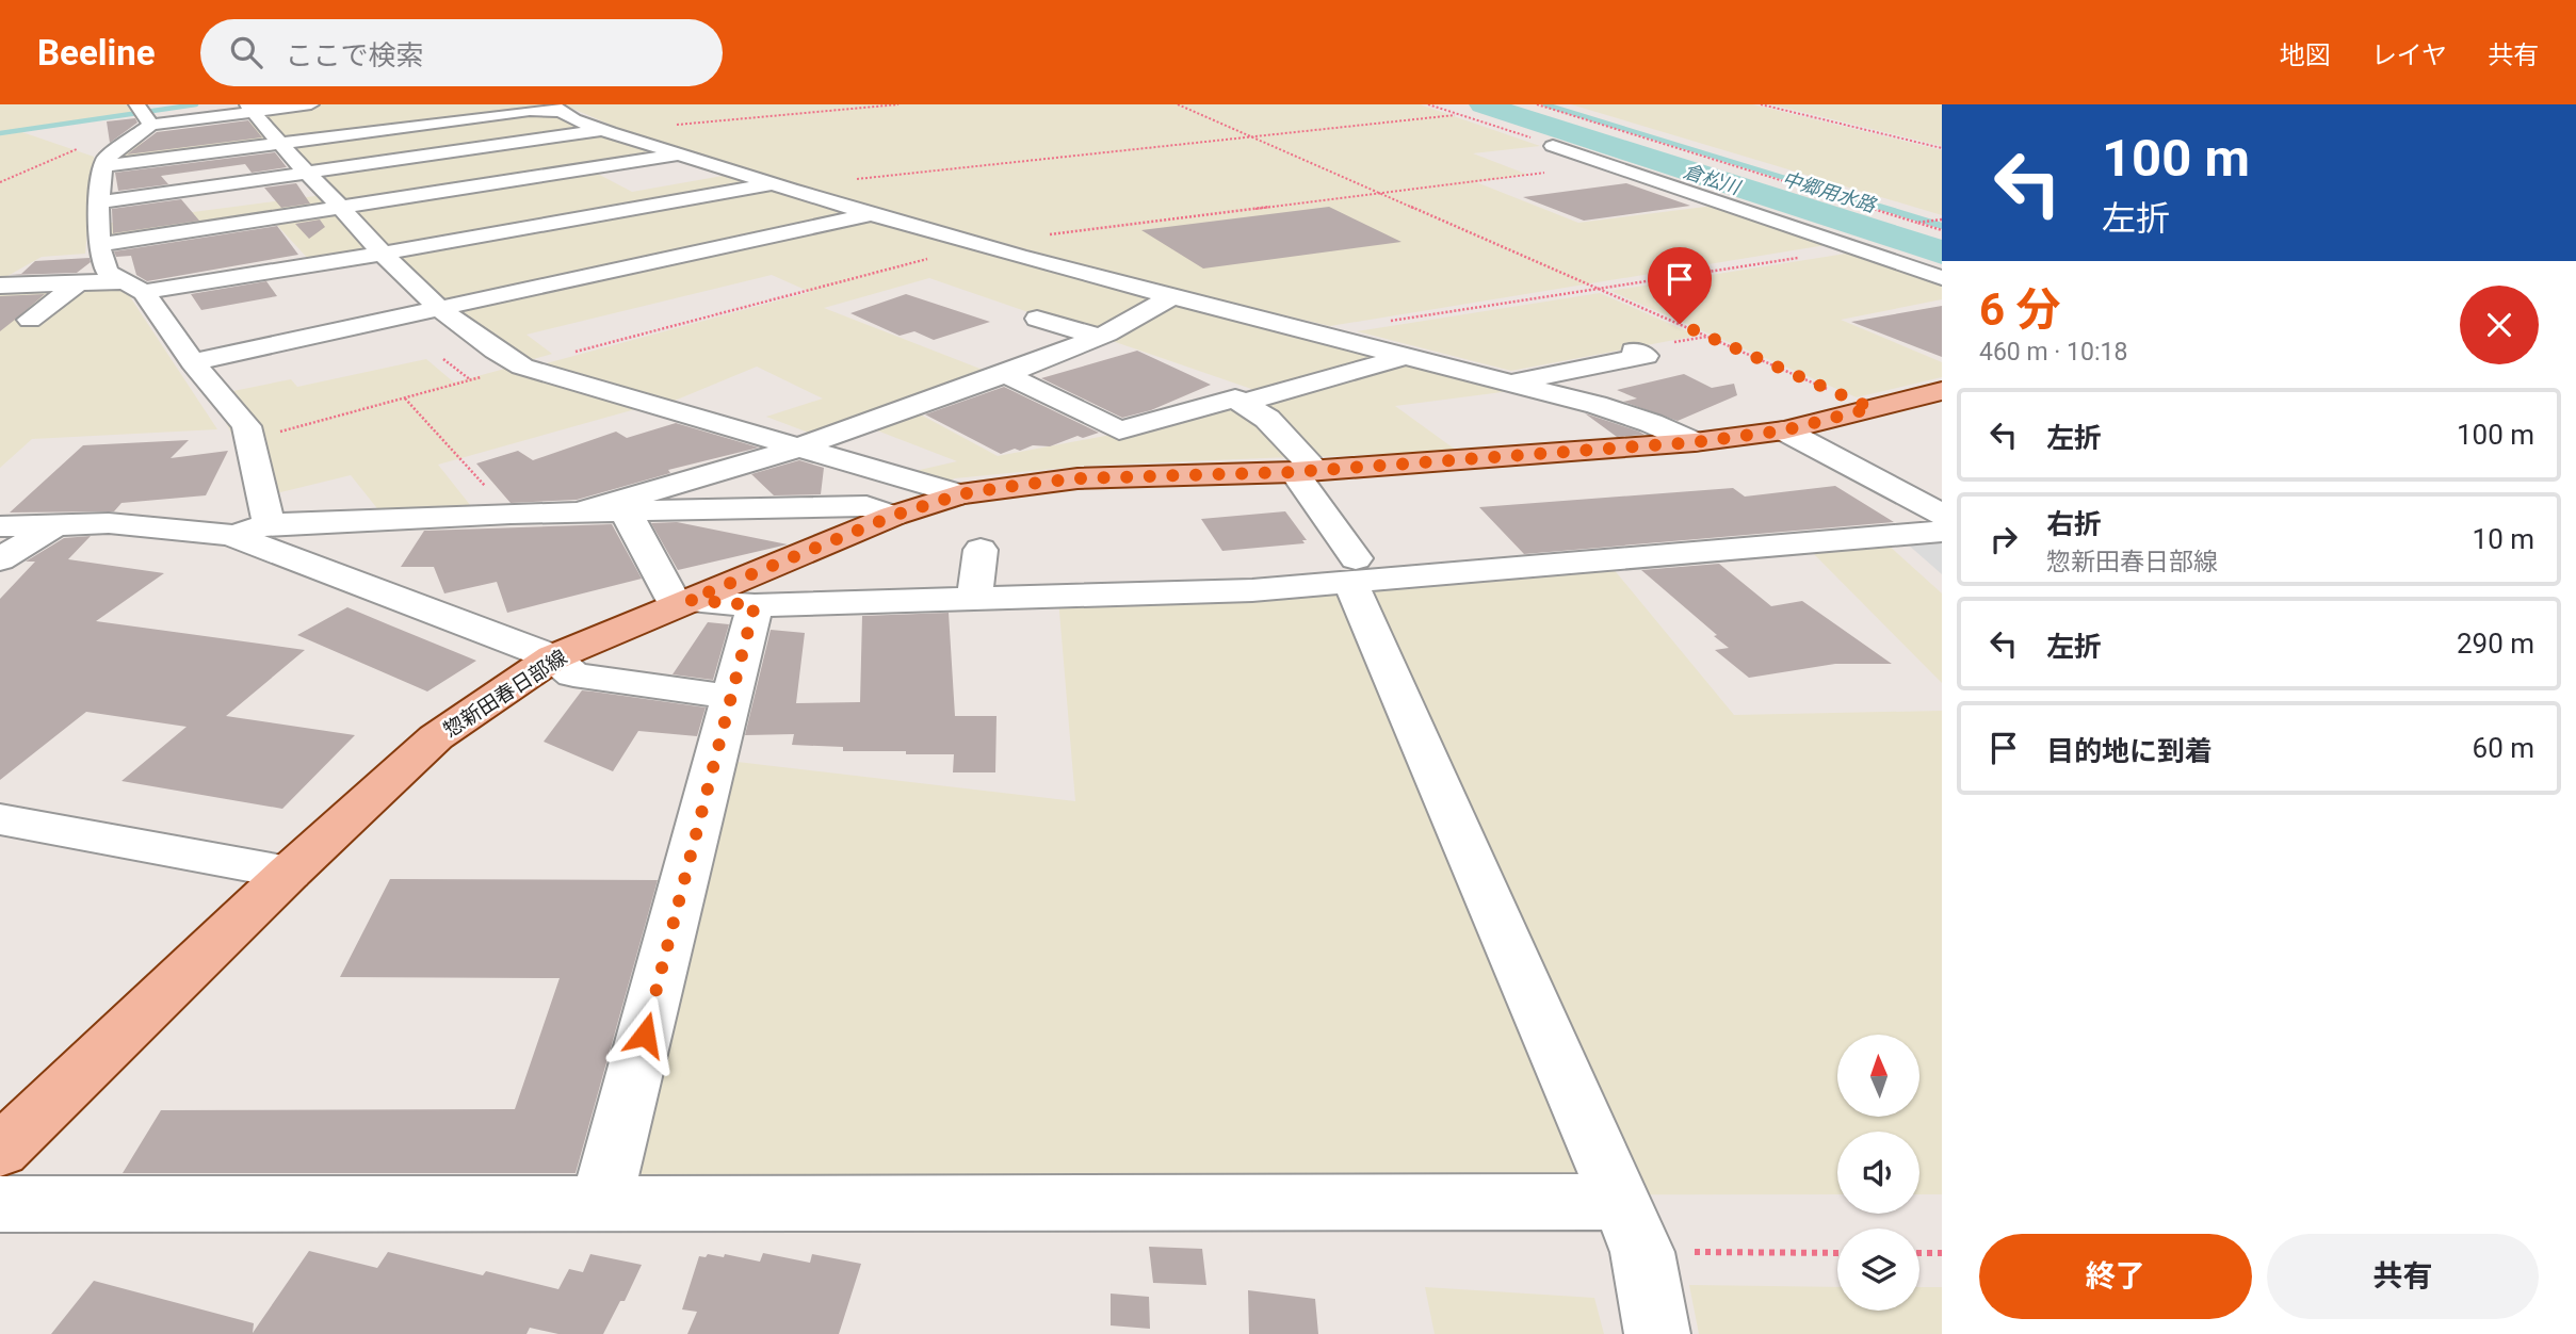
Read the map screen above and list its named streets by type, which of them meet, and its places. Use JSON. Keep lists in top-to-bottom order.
{
  "streets": {
    "main road": ["惣新田春日部線"]
  },
  "water": ["倉松川", "中郷用水路"],
  "north": "top",
  "page": {
    "header": "Beeline",
    "search": "ここで検索",
    "nav": ["地図", "レイヤ", "共有"],
    "turn": ["100 m", "左折"],
    "heading": ["6 分", "460 m · 10:18"],
    "list": [
      {
        "name": "左折",
        "value": "100 m"
      },
      {
        "name": "右折",
        "note": "惣新田春日部線",
        "value": "10 m"
      },
      {
        "name": "左折",
        "value": "290 m"
      },
      {
        "name": "目的地に到着",
        "value": "60 m"
      }
    ],
    "buttons": ["終了", "共有"]
  }
}
